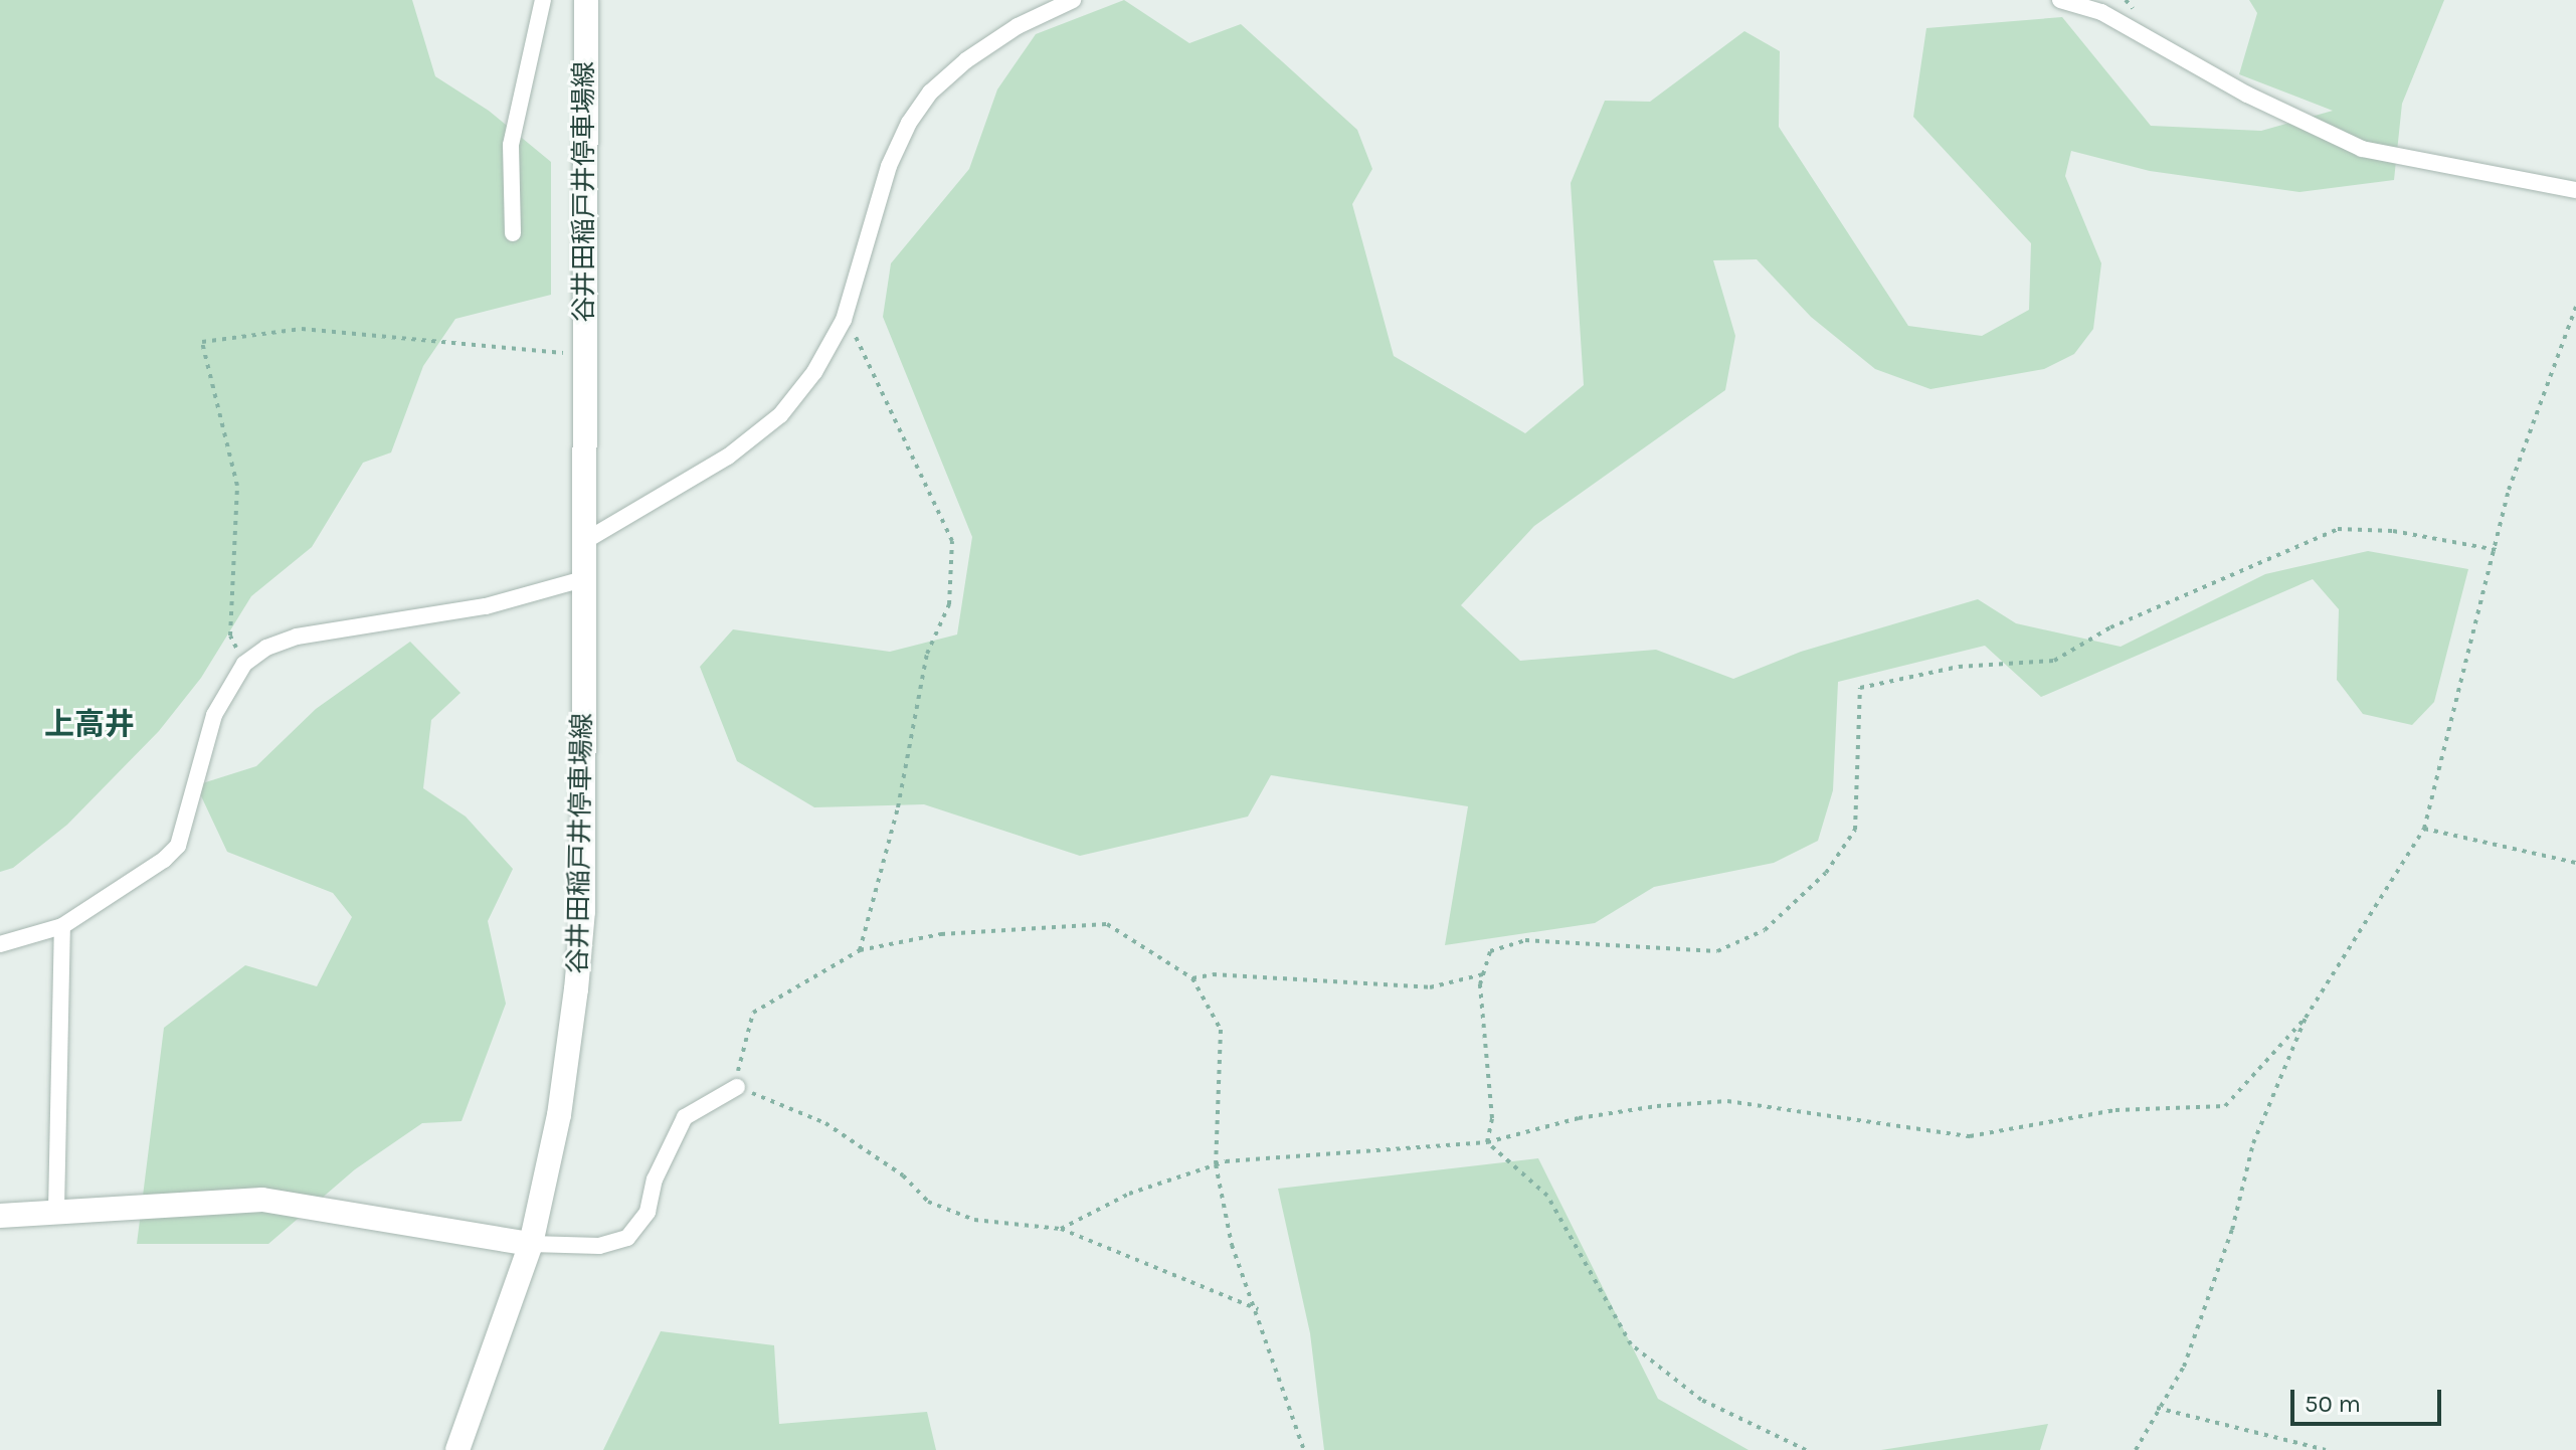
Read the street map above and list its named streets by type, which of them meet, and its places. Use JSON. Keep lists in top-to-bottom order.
{
  "streets": {
    "main road": ["谷井田稲戸井停車場線"]
  },
  "districts": ["上高井"],
  "scale_bar": "50 m"
}
